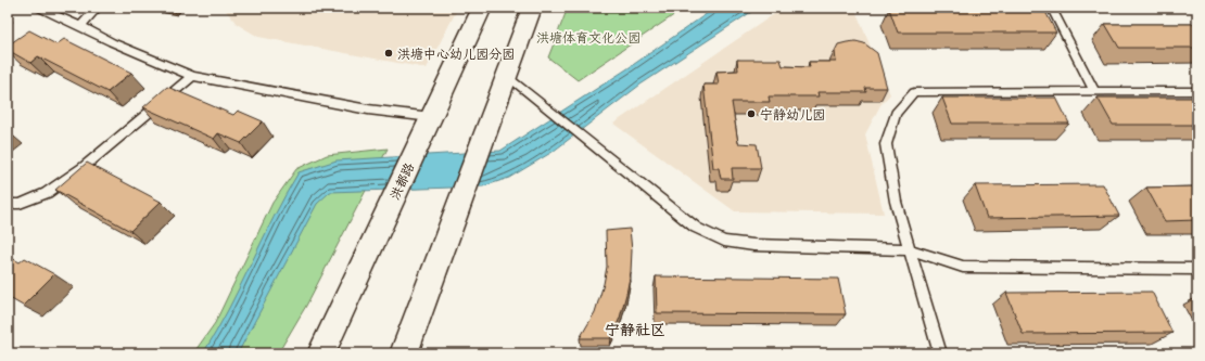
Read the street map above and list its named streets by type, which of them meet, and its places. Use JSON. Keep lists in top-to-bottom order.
{
  "streets": {
    "main road": ["洪都路"]
  },
  "districts": ["宁静社区"],
  "parks": ["洪塘体育文化公园"],
  "places": ["洪塘中心幼儿园分园", "宁静幼儿园"]
}
